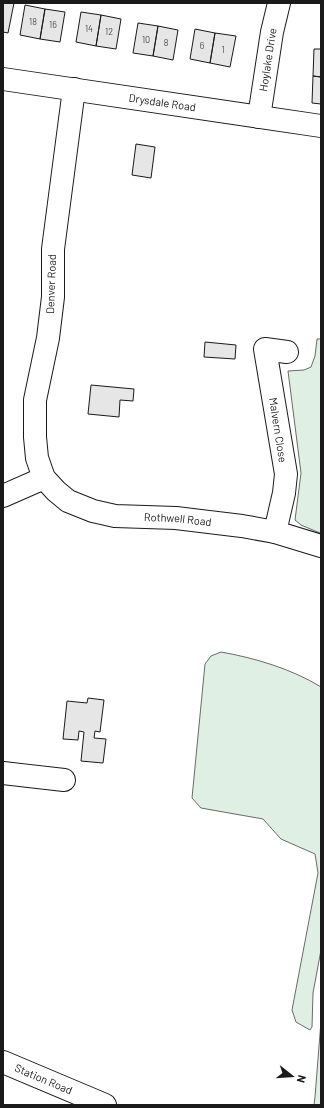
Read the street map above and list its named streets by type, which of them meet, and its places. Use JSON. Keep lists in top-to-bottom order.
{
  "streets": {
    "street": [
      "Hoylake Drive",
      "Drysdale Road",
      "Denver Road",
      "Malvern Close",
      "Rothwell Road",
      "Station Road"
    ]
  },
  "crossings": [
    ["Hoylake Drive", "Drysdale Road"],
    ["Drysdale Road", "Denver Road"],
    ["Denver Road", "Rothwell Road"],
    ["Malvern Close", "Rothwell Road"]
  ],
  "house_numbers": [
    "18",
    "16",
    "14",
    "12",
    "10",
    "8",
    "6",
    "1"
  ],
  "north": "right"
}
